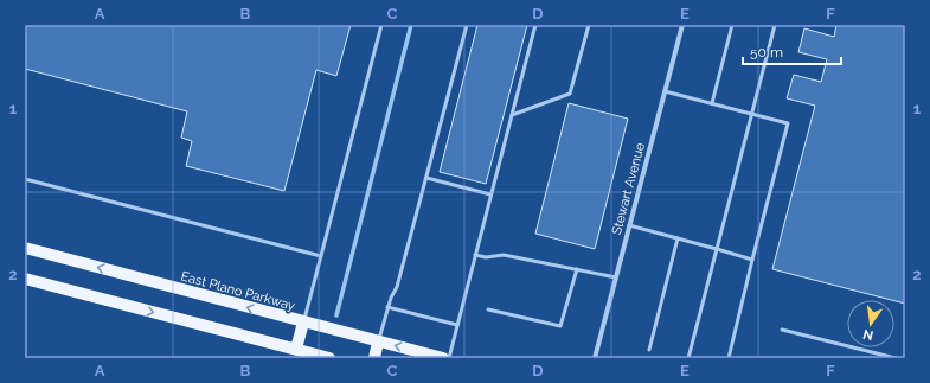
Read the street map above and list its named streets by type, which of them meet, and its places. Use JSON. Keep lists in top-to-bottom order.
{
  "streets": {
    "main road": ["East Plano Parkway"],
    "street": ["Stewart Avenue"]
  },
  "scale_bar": "50 m",
  "north": "bottom",
  "grid": {
    "columns": [
      "A",
      "B",
      "C",
      "D",
      "E",
      "F"
    ],
    "rows": ["1", "2"]
  }
}
